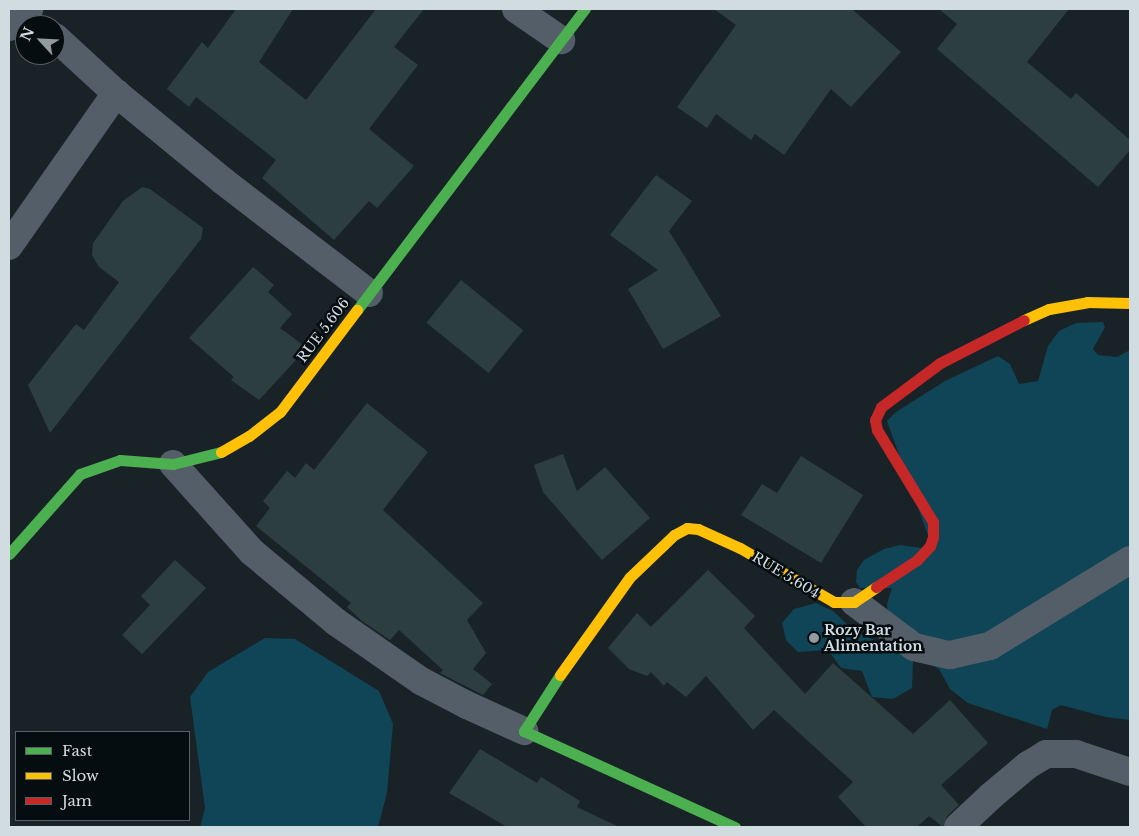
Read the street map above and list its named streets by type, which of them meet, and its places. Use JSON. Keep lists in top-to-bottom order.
{
  "streets": {
    "street": ["RUE 5.606", "RUE 5.604"]
  },
  "places": ["Rozy Bar Alimentation"],
  "legend": ["Fast", "Slow", "Jam"],
  "north": "top left"
}
